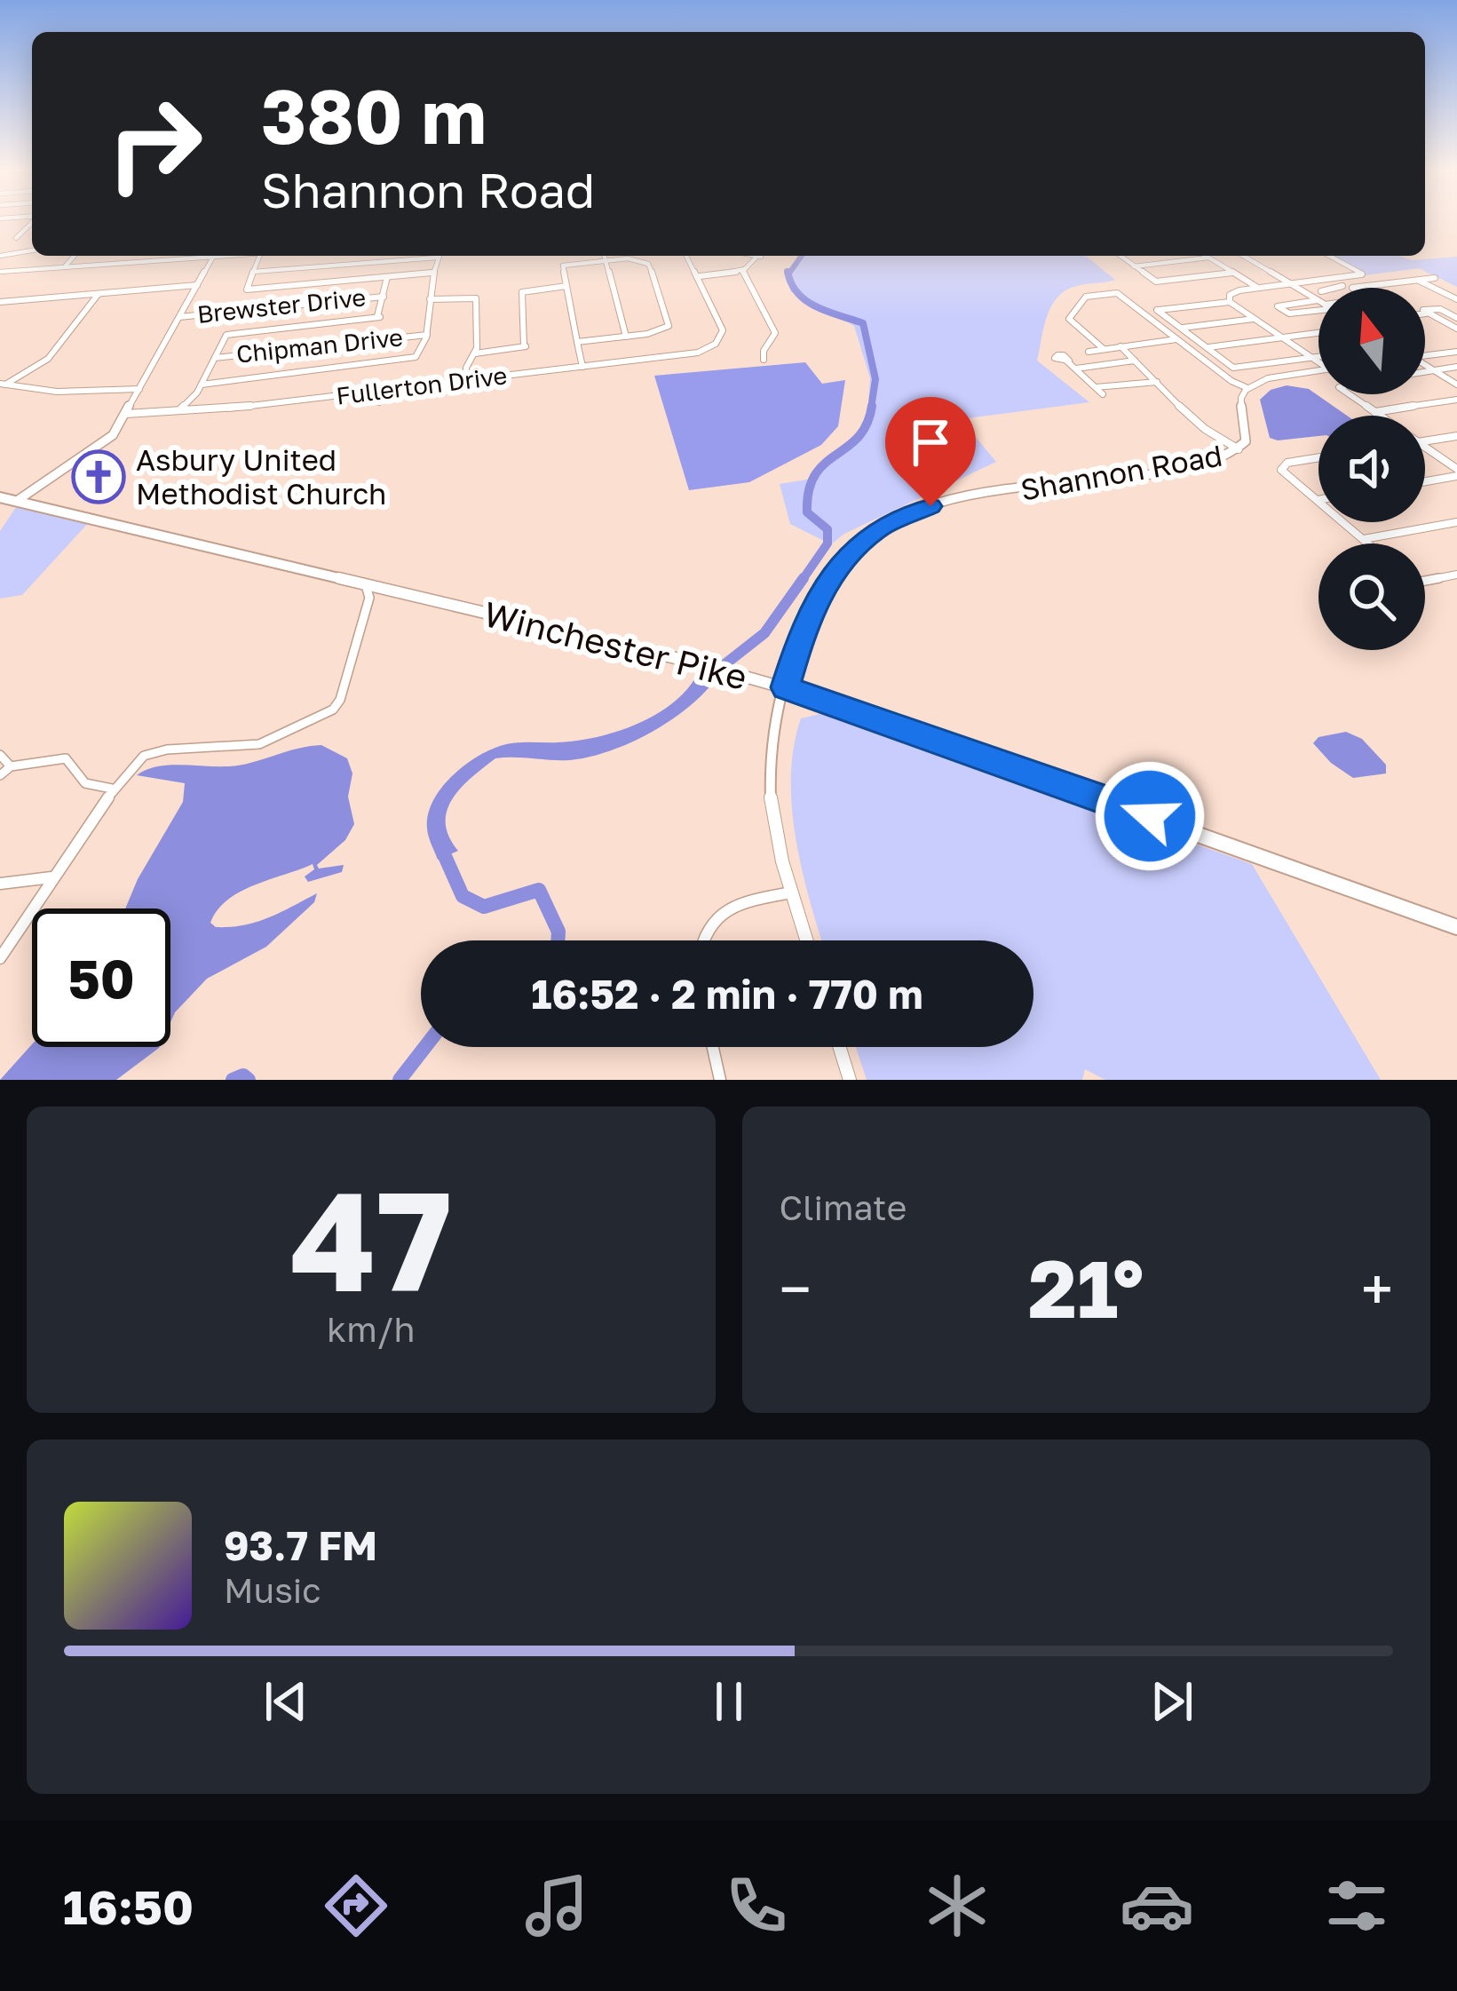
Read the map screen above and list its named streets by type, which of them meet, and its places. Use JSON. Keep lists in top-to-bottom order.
{
  "streets": {
    "main road": ["Winchester Pike"],
    "street": [
      "Brewster Drive",
      "Chipman Drive",
      "Fullerton Drive",
      "Shannon Road"
    ]
  },
  "crossings": [
    ["Shannon Road", "Winchester Pike"]
  ],
  "places": {
    "church": ["Asbury United Methodist Church"]
  },
  "north": "top",
  "page": {
    "turn": ["380 m", "Shannon Road"],
    "limit": "50",
    "trip": "16:52 · 2 min · 770 m",
    "tile": [
      ["47", "km/h"],
      "Climate"
    ],
    "heat": ["−", "21°", "+"],
    "song": ["93.7 FM", "Music"],
    "tabs": "16:50"
  }
}
